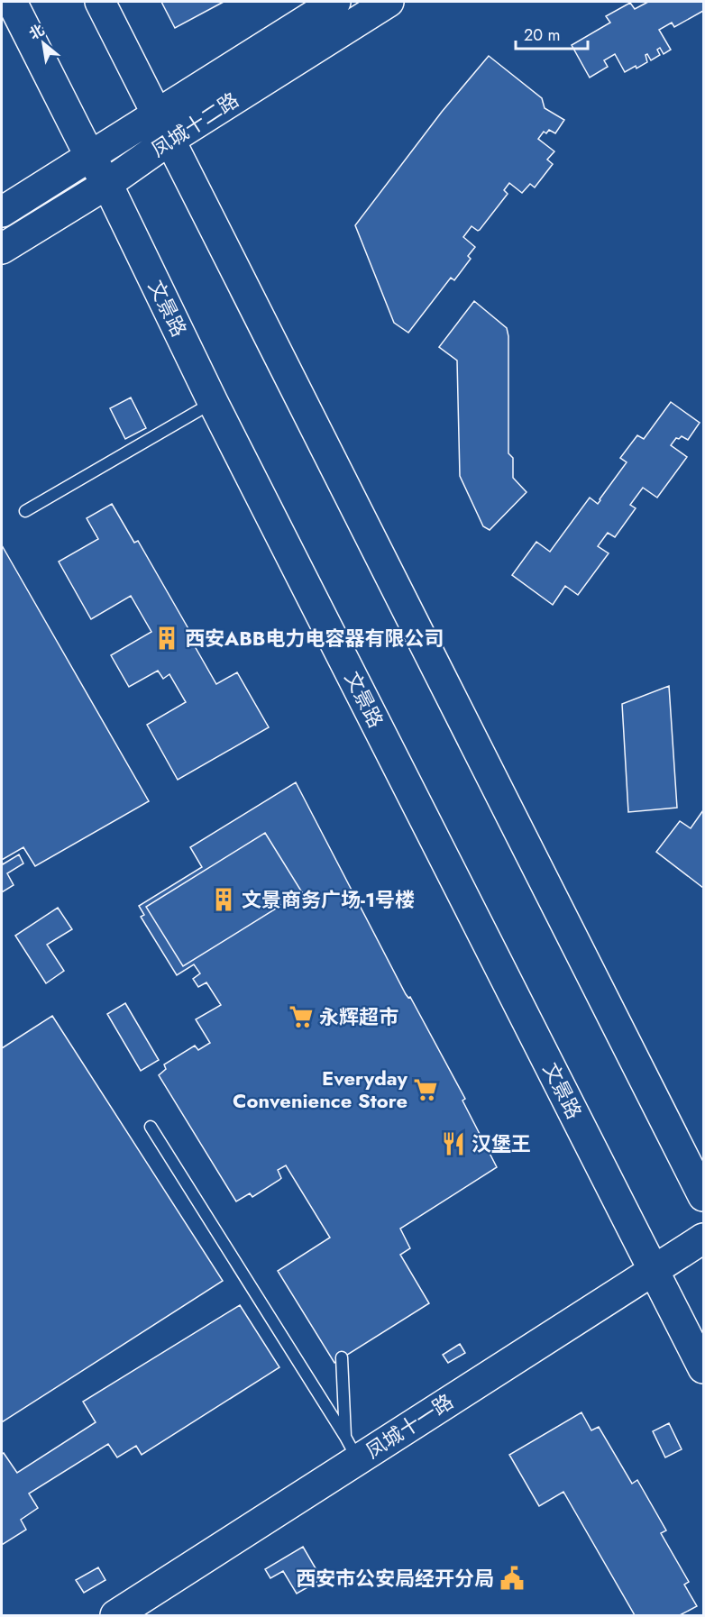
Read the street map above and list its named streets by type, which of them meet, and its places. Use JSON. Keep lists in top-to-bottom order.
{
  "streets": {
    "main road": ["凤城十二路", "文景路", "凤城十一路"]
  },
  "crossings": [
    ["凤城十二路", "文景路"],
    ["文景路", "凤城十一路"]
  ],
  "places": {
    "building": ["西安ABB电力电容器有限公司", "文景商务广场-1号楼"],
    "supermarket": ["永辉超市", "Everyday Convenience Store"],
    "restaurant": ["汉堡王"],
    "public building": ["西安市公安局经开分局"]
  },
  "scale_bar": "20 m",
  "north": "top left"
}
